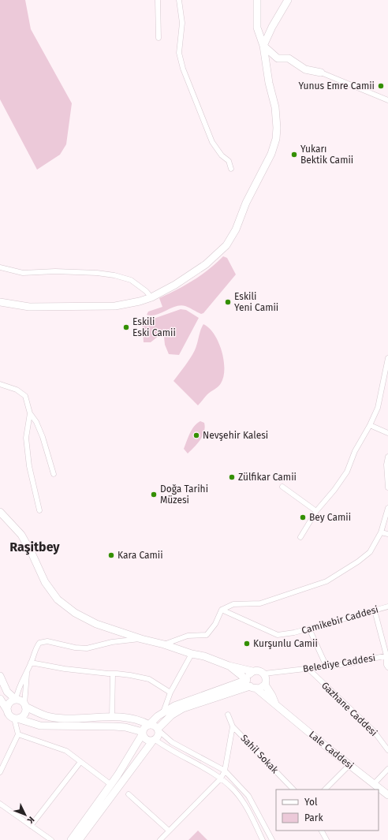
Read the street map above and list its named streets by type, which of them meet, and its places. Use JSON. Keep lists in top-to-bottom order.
{
  "streets": {
    "street": [
      "Camikebir Caddesi",
      "Belediye Caddesi",
      "Gazhane Caddesi",
      "Lale Caddesi",
      "Sahil Sokak"
    ]
  },
  "crossings": [
    ["Belediye Caddesi", "Gazhane Caddesi"],
    ["Belediye Caddesi", "Lale Caddesi"]
  ],
  "districts": ["Raşitbey"],
  "places": [
    "Yunus Emre Camii",
    "Yukarı Bektik Camii",
    "Eskili Yeni Camii",
    "Eskili Eski Camii",
    "Nevşehir Kalesi",
    "Zülfikar Camii",
    "Doğa Tarihi Müzesi",
    "Bey Camii",
    "Kara Camii",
    "Kurşunlu Camii"
  ],
  "legend": ["Yol", "Park"],
  "north": "bottom right"
}
